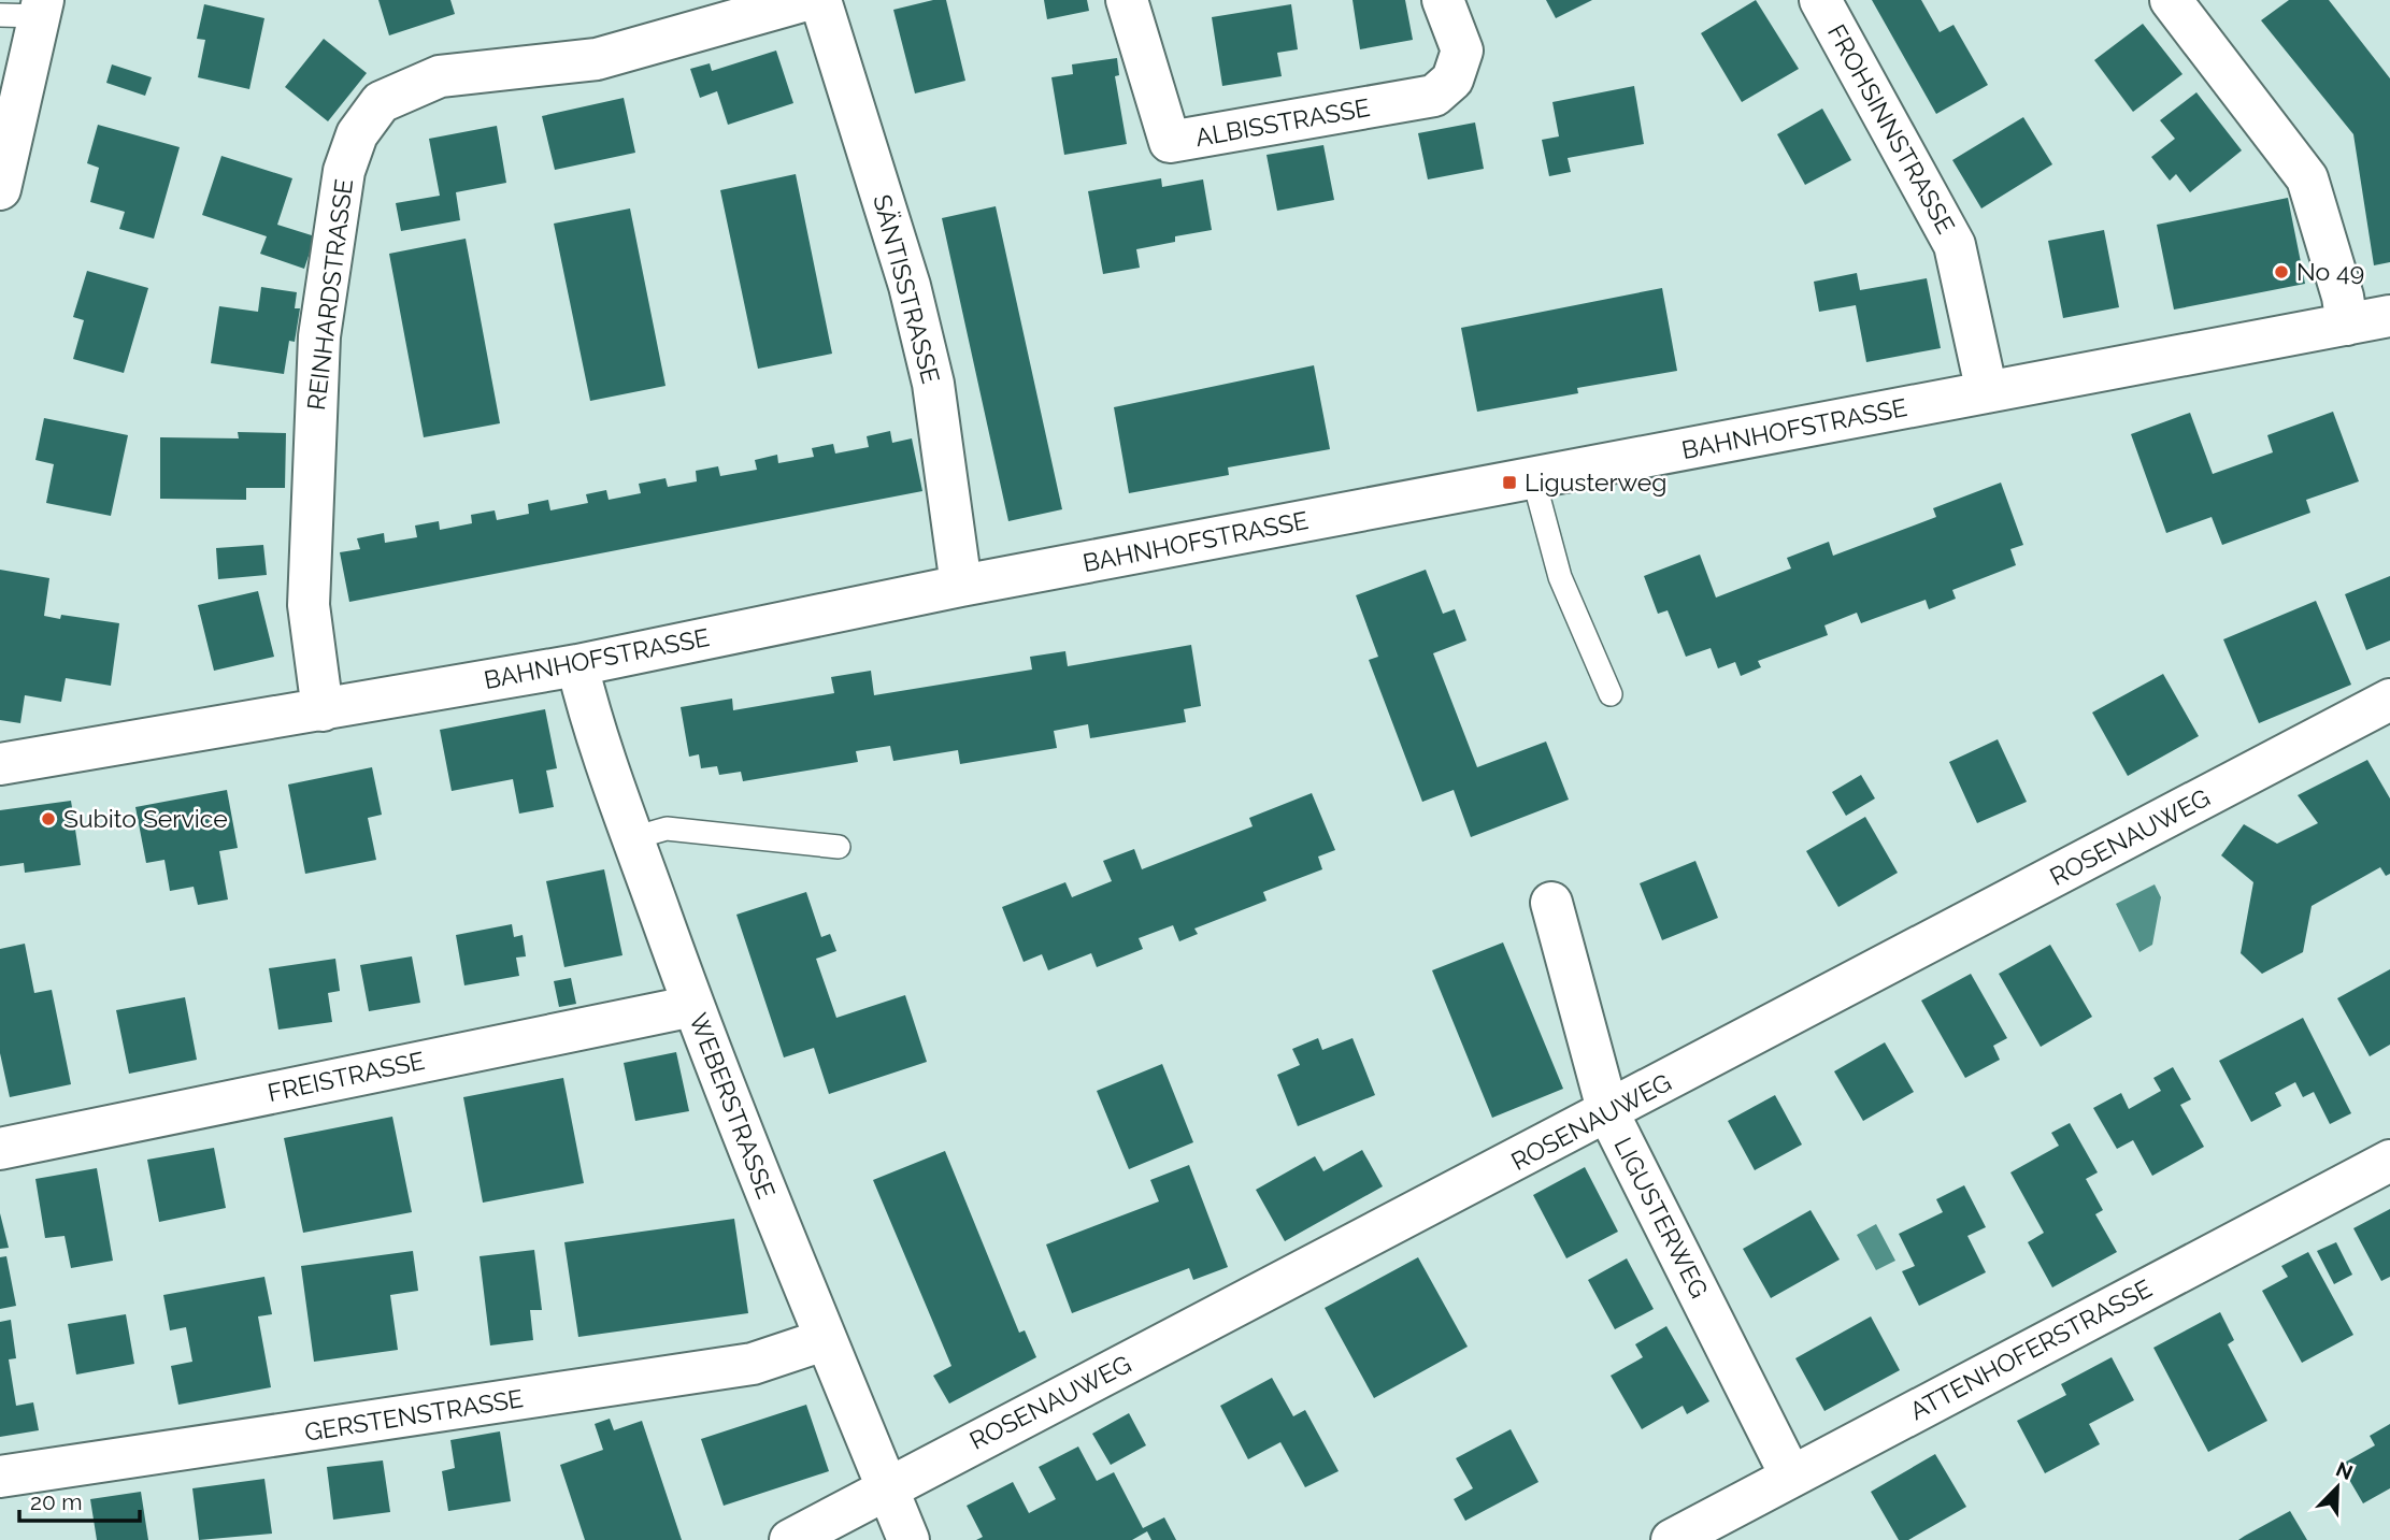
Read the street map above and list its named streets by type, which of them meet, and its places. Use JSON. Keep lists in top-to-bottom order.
{
  "streets": {
    "street": [
      "ALBISSTRASSE",
      "FROHSINNSTRASSE",
      "SÄNTISSTRASSE",
      "REINHARDSTRASSE",
      "BAHNHOFSTRASSE",
      "ROSENAUWEG",
      "FREISTRASSE",
      "WEBERSTRASSE",
      "LIGUSTERWEG",
      "ATTENHOFERSTRASSE",
      "GERSTENSTRASSE"
    ]
  },
  "crossings": [
    ["FROHSINNSTRASSE", "BAHNHOFSTRASSE"],
    ["SÄNTISSTRASSE", "BAHNHOFSTRASSE"],
    ["REINHARDSTRASSE", "BAHNHOFSTRASSE"],
    ["BAHNHOFSTRASSE", "WEBERSTRASSE"],
    ["ROSENAUWEG", "WEBERSTRASSE"],
    ["ROSENAUWEG", "LIGUSTERWEG"],
    ["FREISTRASSE", "WEBERSTRASSE"],
    ["WEBERSTRASSE", "GERSTENSTRASSE"],
    ["LIGUSTERWEG", "ATTENHOFERSTRASSE"]
  ],
  "places": {
    "other": ["No 49", "Subito Service"],
    "transit": ["Ligusterweg"]
  },
  "scale_bar": "20 m",
  "north": "top right"
}
